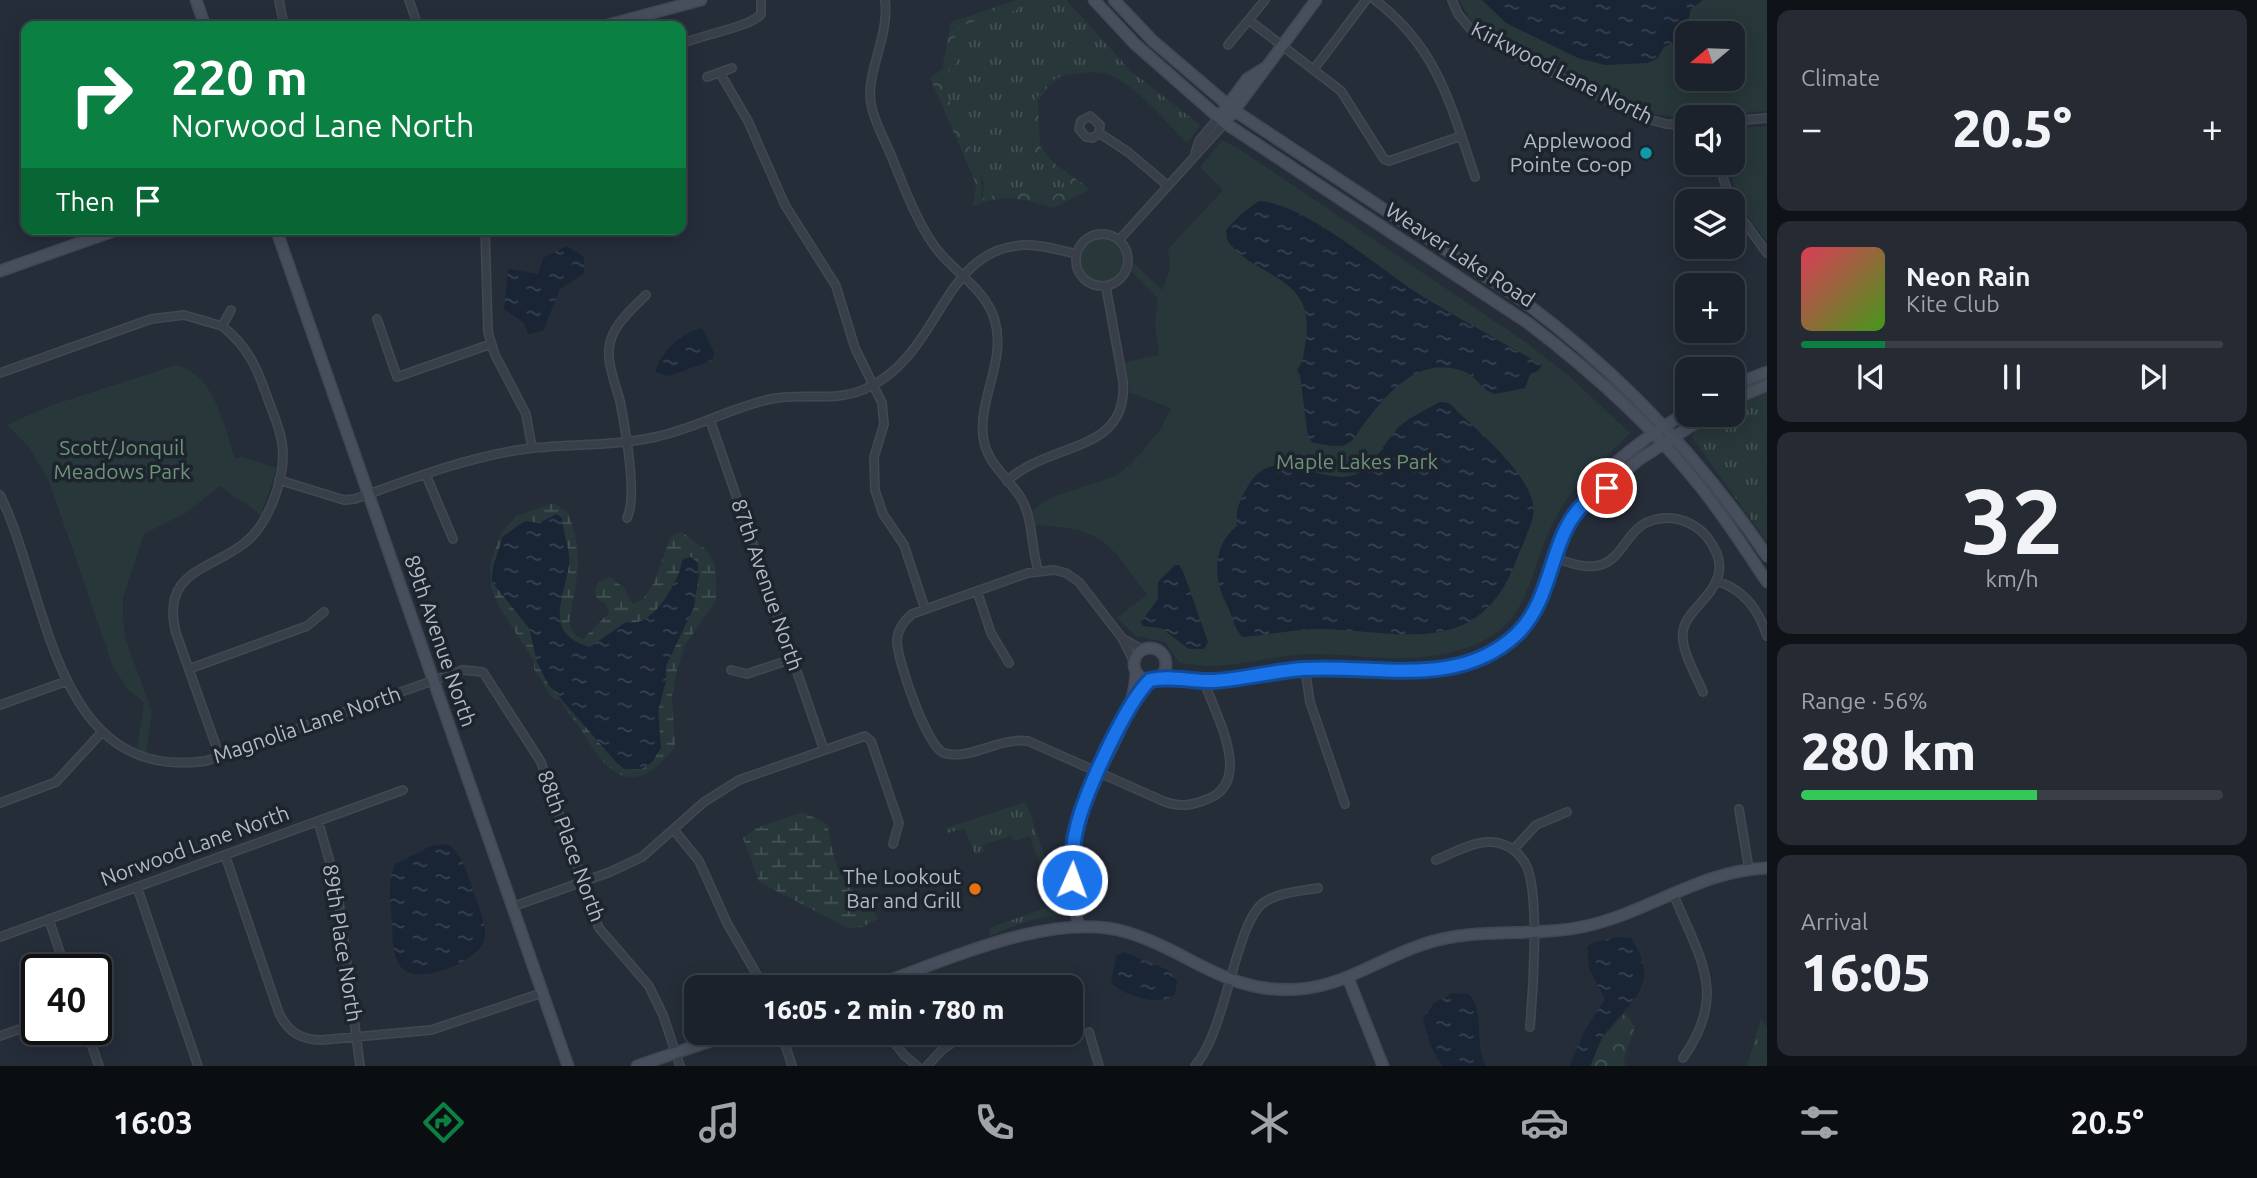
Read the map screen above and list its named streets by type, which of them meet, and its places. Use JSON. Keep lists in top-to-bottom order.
{
  "streets": {
    "street": [
      "Kirkwood Lane North",
      "Weaver Lake Road",
      "87th Avenue North",
      "89th Avenue North",
      "Magnolia Lane North",
      "Norwood Lane North",
      "88th Place North",
      "89th Place North"
    ]
  },
  "crossings": [
    ["89th Avenue North", "Magnolia Lane North"],
    ["89th Avenue North", "88th Place North"],
    ["Magnolia Lane North", "88th Place North"],
    ["Norwood Lane North", "89th Place North"]
  ],
  "parks": ["Scott/Jonquil Meadows Park", "Maple Lakes Park"],
  "places": ["Applewood Pointe Co-op", "The Lookout Bar and Grill"],
  "north": "left",
  "page": {
    "tile": [
      "Climate",
      ["32", "km/h"],
      ["Range · 56%", "280 km"],
      ["Arrival", "16:05"]
    ],
    "map_buttons": ["+", "−"],
    "turn": ["220 m", "Norwood Lane North"],
    "heat": ["−", "20.5°", "+"],
    "then": "Then",
    "song": ["Neon Rain", "Kite Club"],
    "limit": "40",
    "trip": "16:05 · 2 min · 780 m",
    "tabs": ["16:03", "20.5°"]
  }
}
